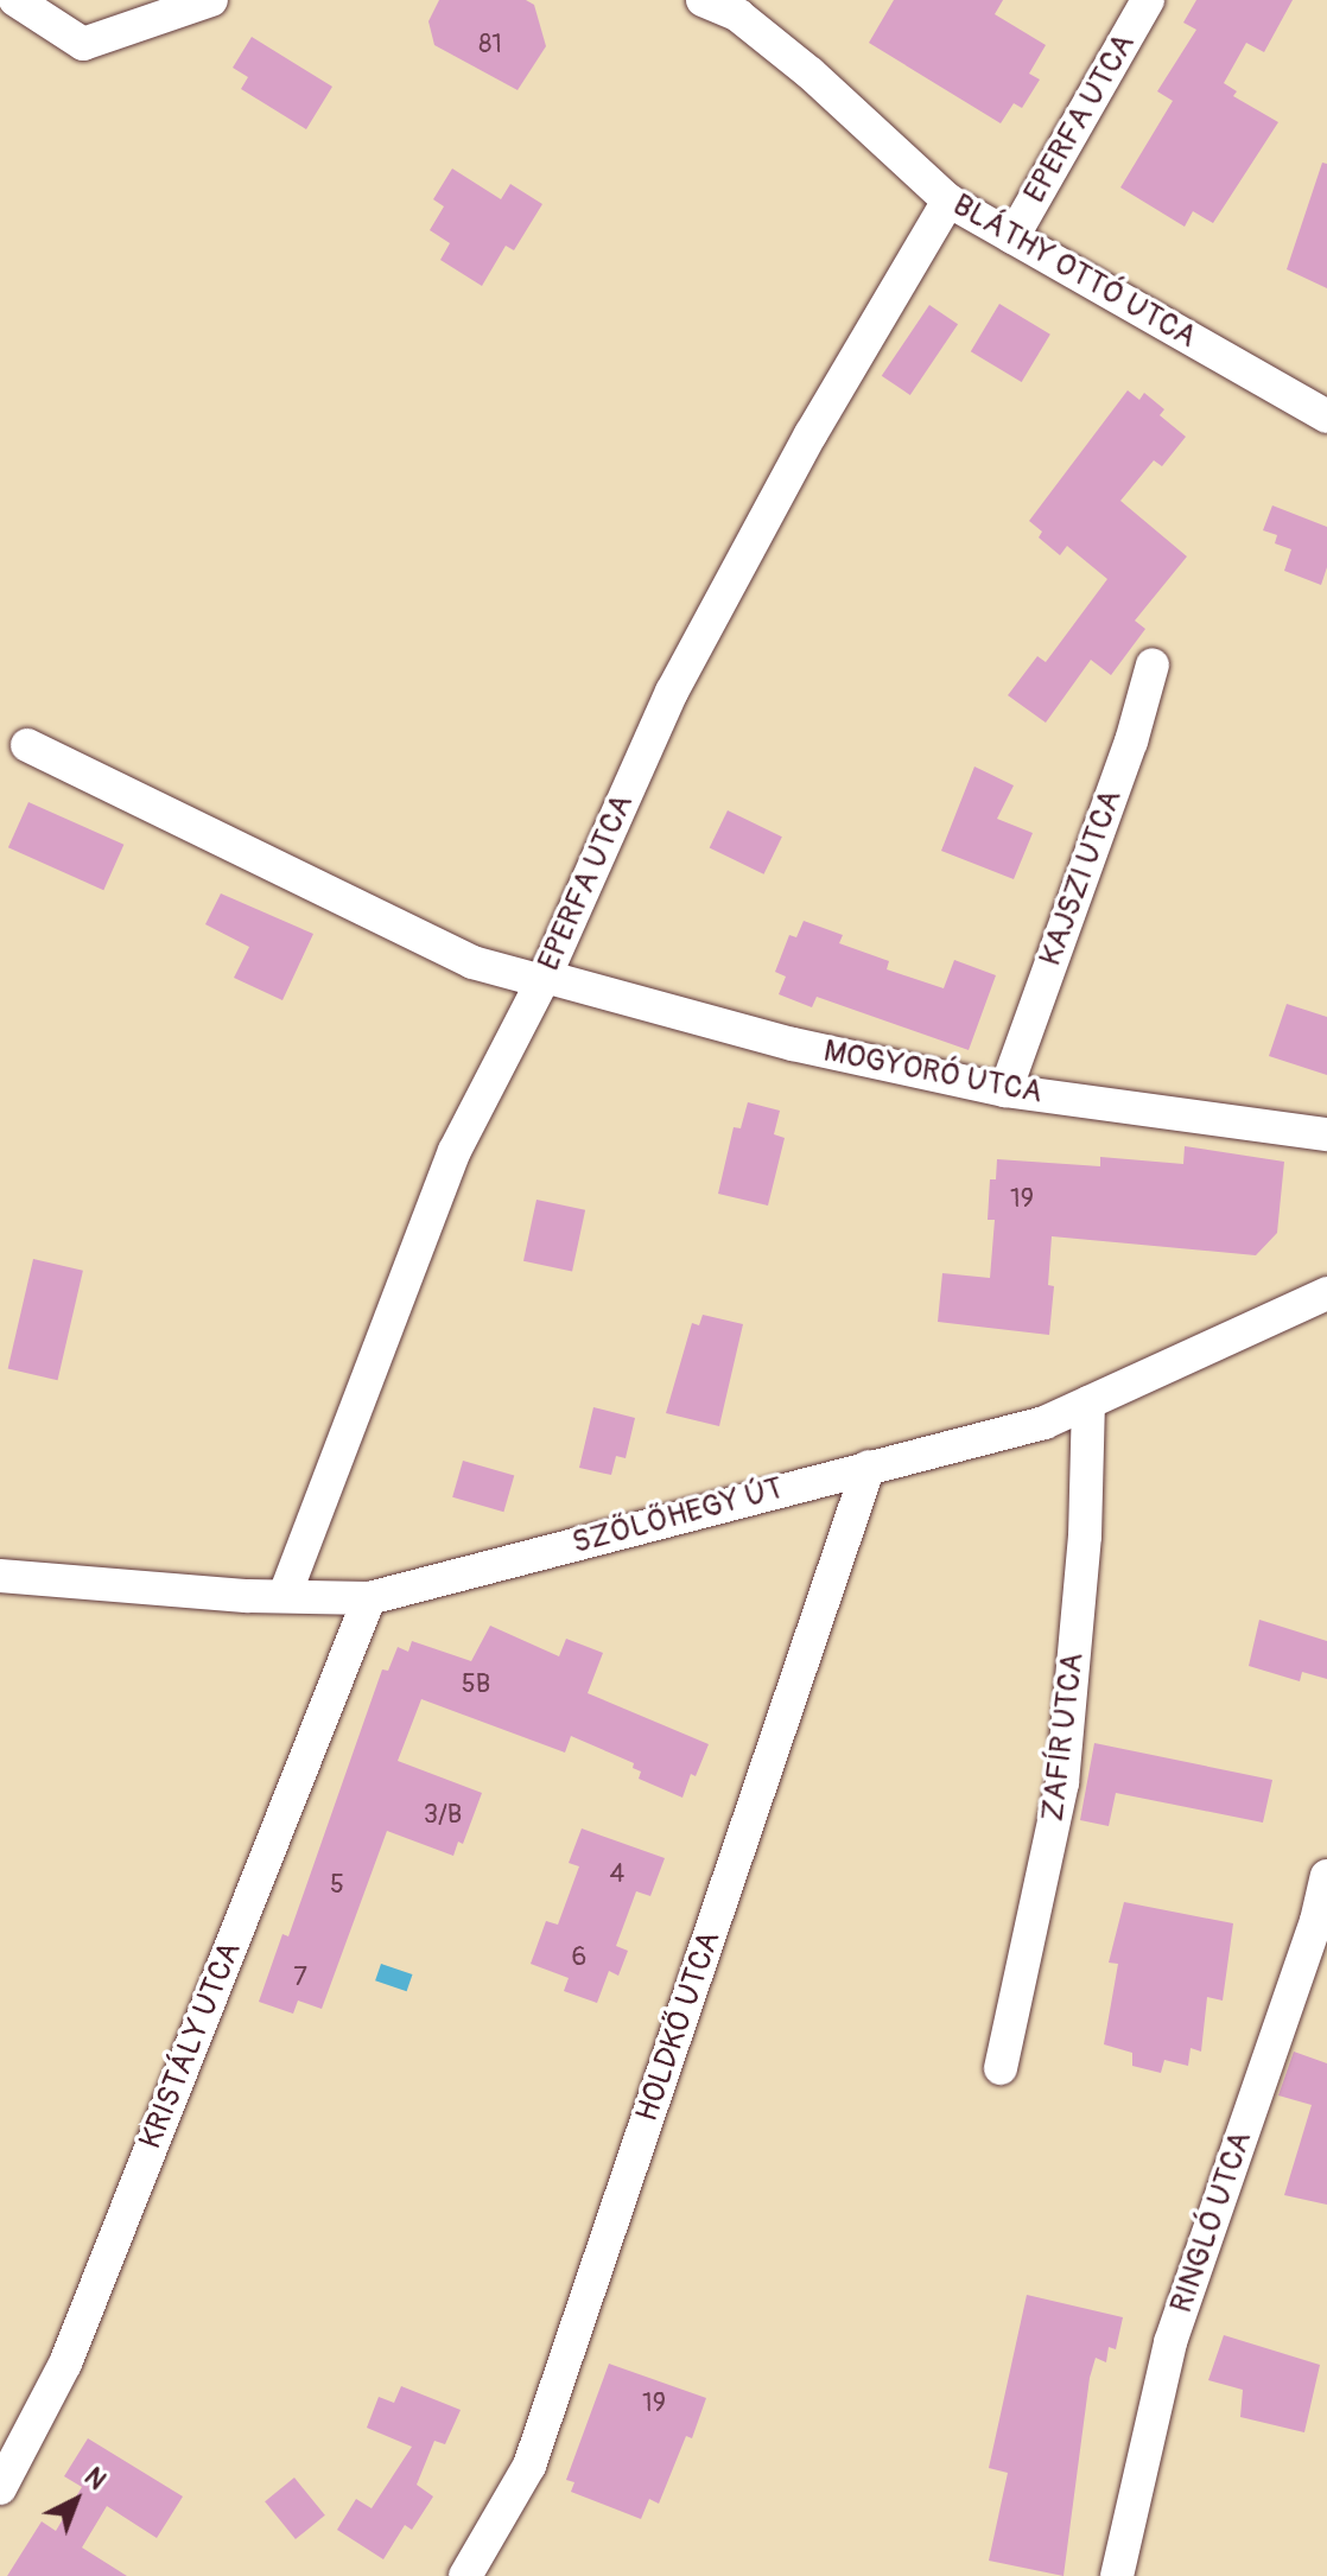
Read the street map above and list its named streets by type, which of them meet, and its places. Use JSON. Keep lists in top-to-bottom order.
{
  "streets": {
    "street": [
      "EPERFA UTCA",
      "BLÁTHY OTTÓ UTCA",
      "KAJSZI UTCA",
      "MOGYORÓ UTCA",
      "SZŐLŐHEGY ÚT",
      "ZAFÍR UTCA",
      "HOLDKŐ UTCA",
      "KRISTÁLY UTCA",
      "RINGLÓ UTCA"
    ]
  },
  "crossings": [
    ["EPERFA UTCA", "BLÁTHY OTTÓ UTCA"],
    ["EPERFA UTCA", "MOGYORÓ UTCA"],
    ["EPERFA UTCA", "SZŐLŐHEGY ÚT"],
    ["KAJSZI UTCA", "MOGYORÓ UTCA"],
    ["SZŐLŐHEGY ÚT", "ZAFÍR UTCA"],
    ["SZŐLŐHEGY ÚT", "HOLDKŐ UTCA"],
    ["SZŐLŐHEGY ÚT", "KRISTÁLY UTCA"]
  ],
  "house_numbers": [
    "81",
    "19",
    "5B",
    "3/B",
    "4",
    "5",
    "6",
    "7",
    "19"
  ],
  "north": "top right"
}
